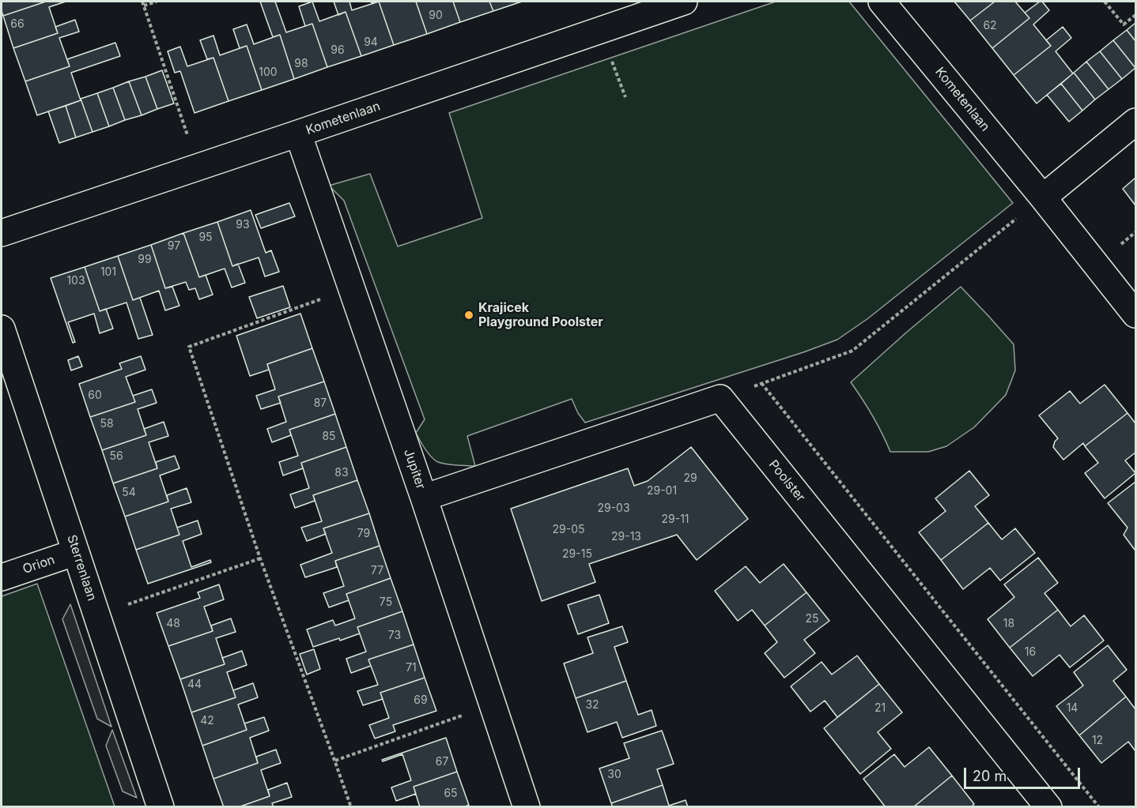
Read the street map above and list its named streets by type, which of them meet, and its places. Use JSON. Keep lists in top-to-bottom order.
{
  "streets": {
    "street": [
      "Kometenlaan",
      "Jupiter",
      "Poolster",
      "Orion",
      "Sterrenlaan"
    ]
  },
  "crossings": [
    ["Kometenlaan", "Jupiter"],
    ["Orion", "Sterrenlaan"]
  ],
  "places": ["Krajicek Playground Poolster"],
  "house_numbers": [
    "90",
    "66",
    "62",
    "94",
    "96",
    "98",
    "100",
    "93",
    "95",
    "97",
    "99",
    "101",
    "103",
    "60",
    "87",
    "58",
    "85",
    "56",
    "83",
    "29",
    "29-01",
    "54",
    "29-03",
    "29-11",
    "29-05",
    "79",
    "29-13",
    "29-15",
    "77",
    "75",
    "25",
    "48",
    "18",
    "73",
    "16",
    "71",
    "44",
    "69",
    "32",
    "21",
    "14",
    "42",
    "12",
    "67",
    "30",
    "65"
  ],
  "scale_bar": "20 m"
}
